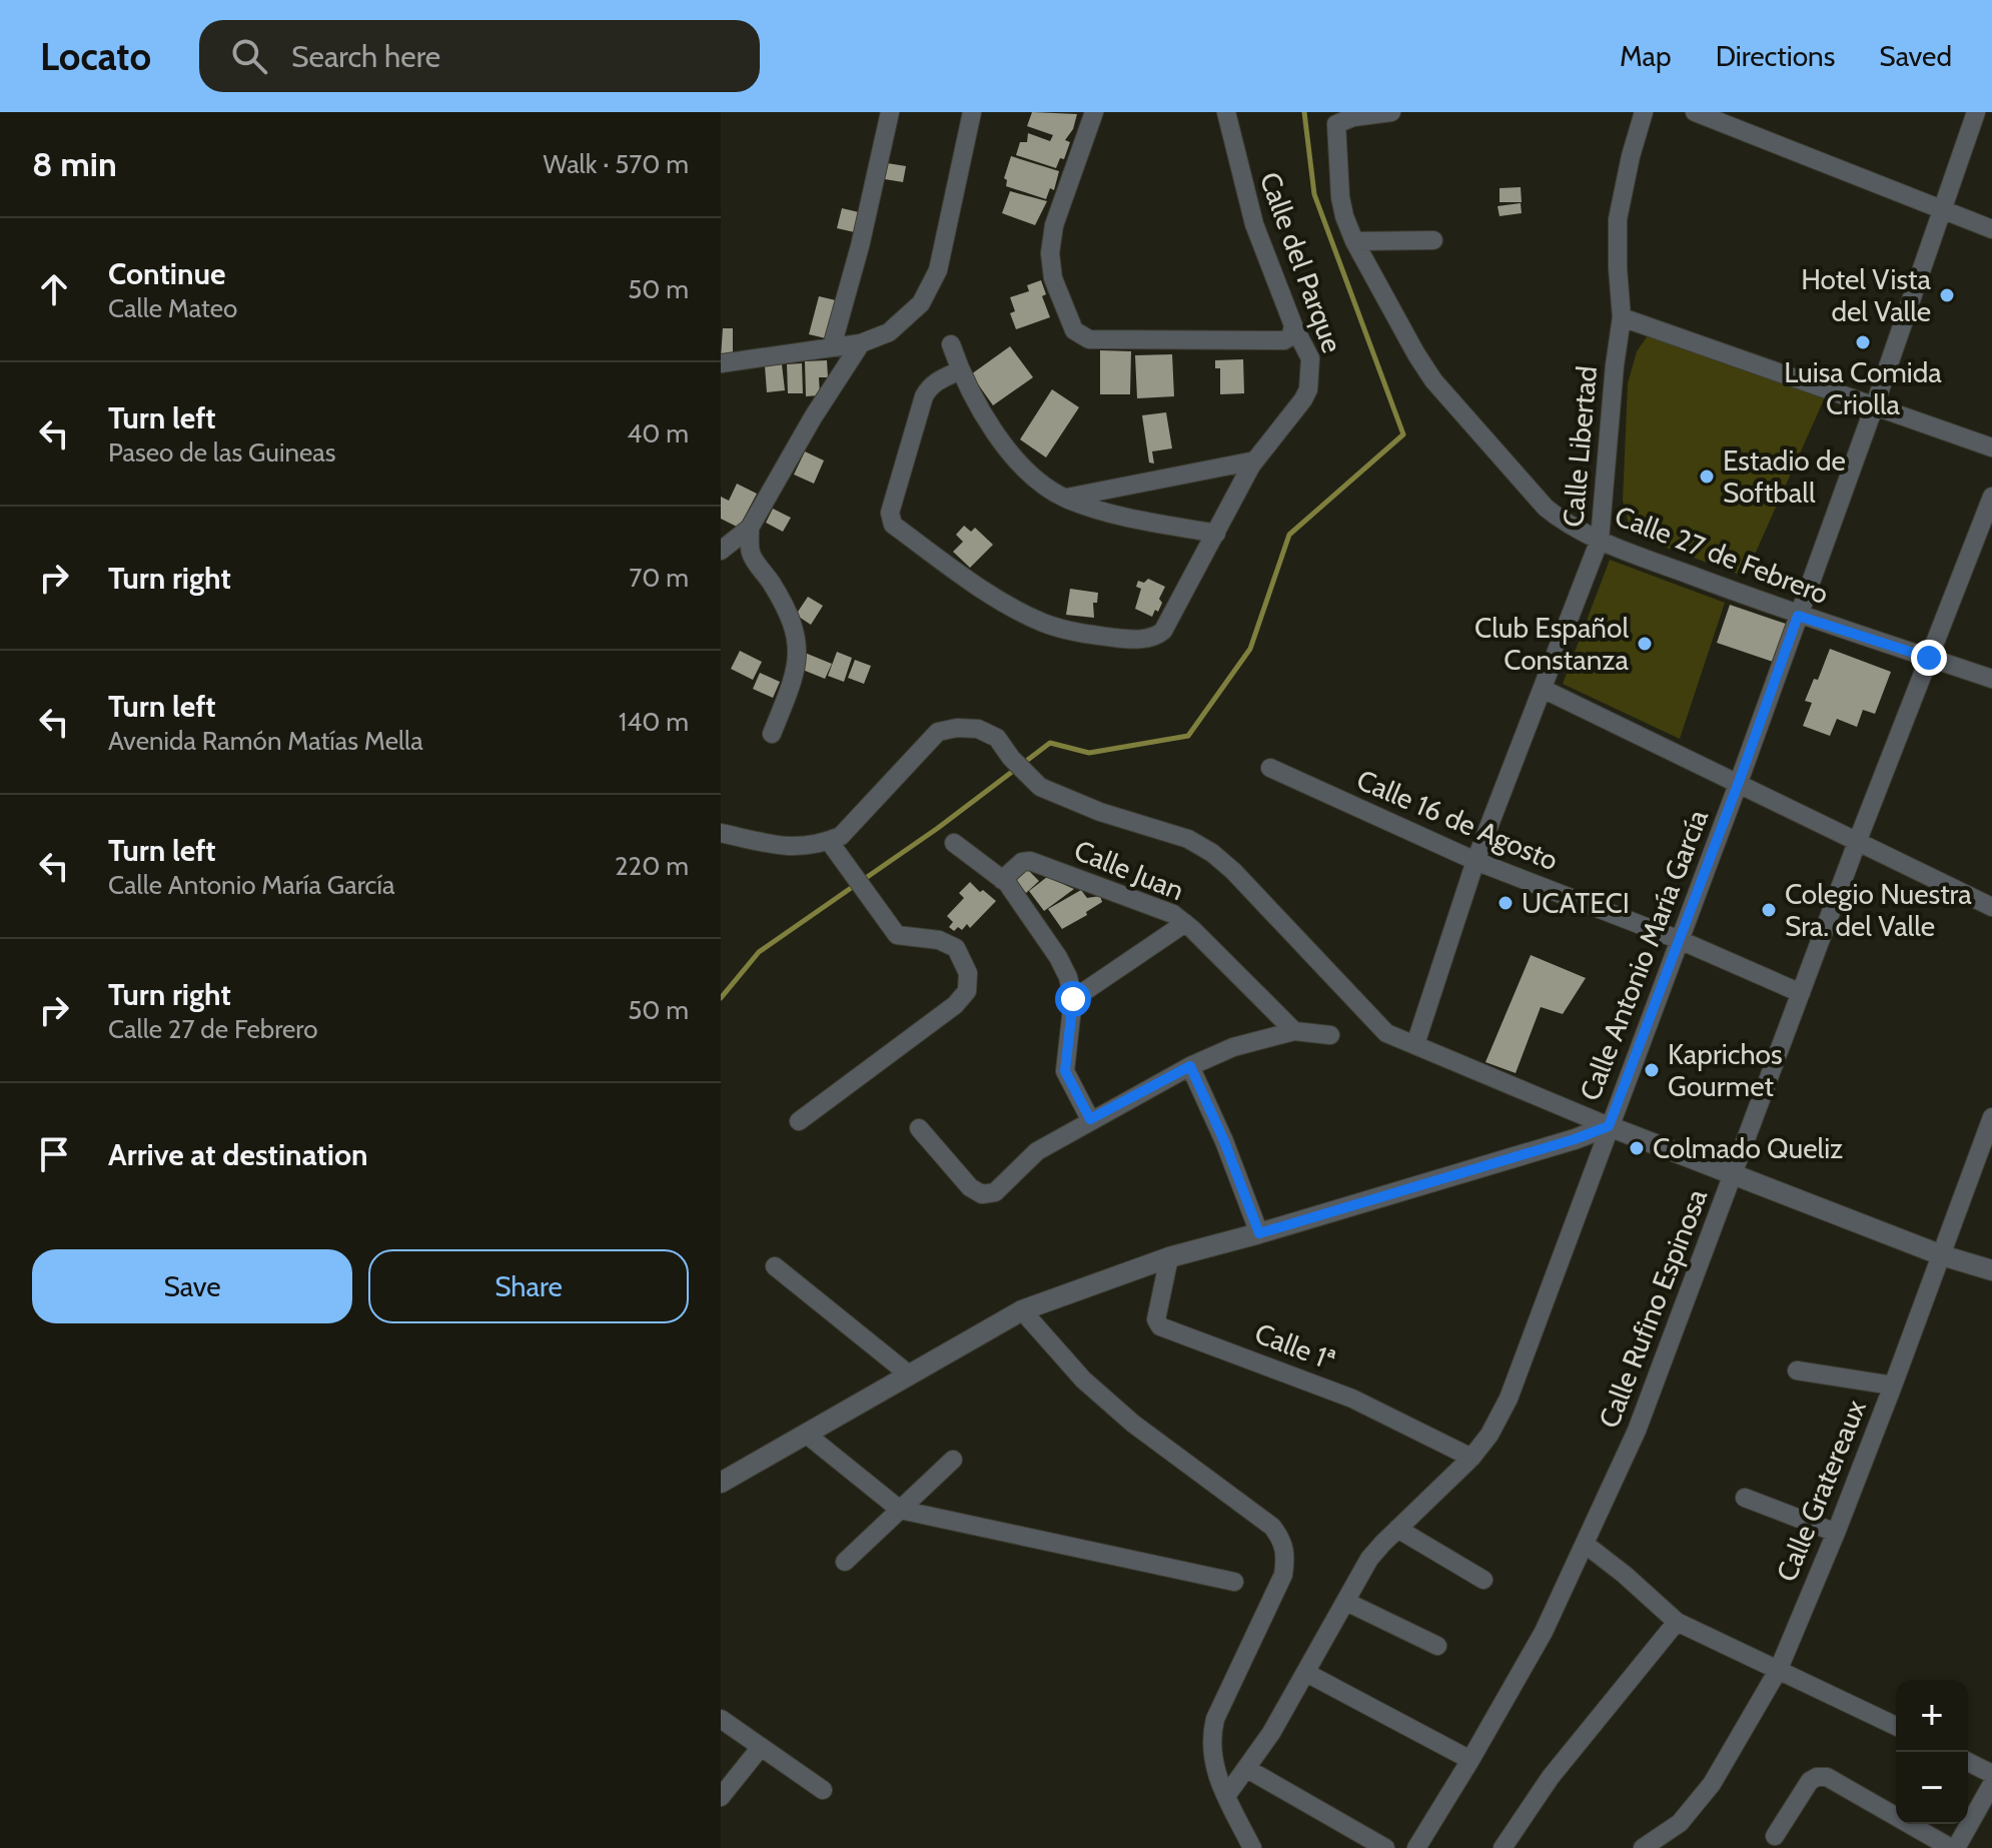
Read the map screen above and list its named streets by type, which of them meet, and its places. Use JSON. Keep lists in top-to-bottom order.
{
  "streets": {
    "street": [
      "Calle del Parque",
      "Calle Libertad",
      "Calle 27 de Febrero",
      "Calle 16 de Agosto",
      "Calle Juan",
      "Calle Antonio María García",
      "Calle Rufino Espinosa",
      "Calle 1ª",
      "Calle Gratereaux"
    ]
  },
  "crossings": [
    ["Calle Libertad", "Calle 27 de Febrero"],
    ["Calle Libertad", "Calle 16 de Agosto"],
    ["Calle 27 de Febrero", "Calle Antonio María García"],
    ["Calle 27 de Febrero", "Calle Rufino Espinosa"],
    ["Calle 16 de Agosto", "Calle Antonio María García"],
    ["Calle 16 de Agosto", "Calle Rufino Espinosa"],
    ["Calle Antonio María García", "Calle 1ª"]
  ],
  "places": [
    "Hotel Vista del Valle",
    "Luisa Comida Criolla",
    "Estadio de Softball",
    "Club Español Constanza",
    "UCATECI",
    "Colegio Nuestra Sra. del Valle",
    "Kaprichos Gourmet",
    "Colmado Queliz"
  ],
  "page": {
    "header": "Locato",
    "search": "Search here",
    "nav": ["Map", "Directions", "Saved"],
    "heading": ["8 min", "Walk · 570 m"],
    "list": [
      ["Continue", "Calle Mateo", "50 m"],
      ["Turn left", "Paseo de las Guineas", "40 m"],
      ["Turn right", "70 m"],
      ["Turn left", "Avenida Ramón Matías Mella", "140 m"],
      ["Turn left", "Calle Antonio María García", "220 m"],
      ["Turn right", "Calle 27 de Febrero", "50 m"],
      "Arrive at destination"
    ],
    "buttons": ["Save", "Share"],
    "map_buttons": ["+", "−"]
  }
}
